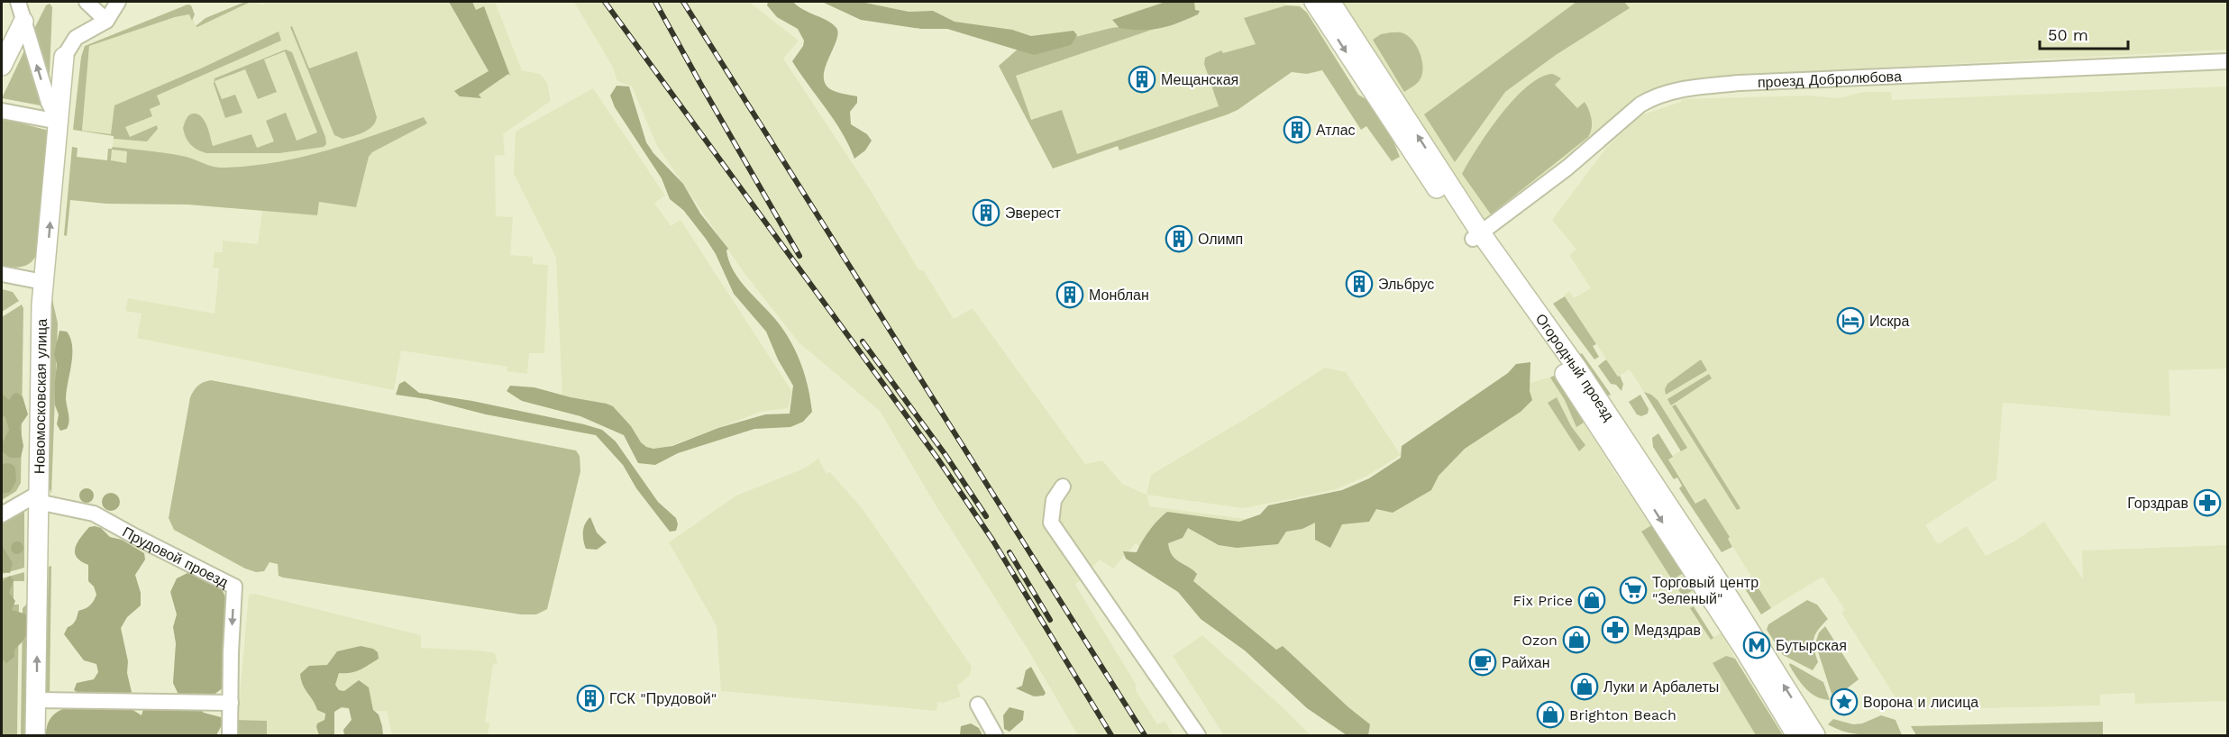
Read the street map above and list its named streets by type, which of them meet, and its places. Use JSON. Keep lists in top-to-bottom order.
{
  "streets": {
    "main road": ["Огородный проезд", "Новомосковская улица"],
    "street": ["проезд Добролюбова", "Прудовой проезд"]
  },
  "crossings": [
    ["проезд Добролюбова", "Огородный проезд"],
    ["Новомосковская улица", "Прудовой проезд"]
  ],
  "one_way": ["Новомосковская улица", "Прудовой проезд"],
  "places": {
    "building": [
      "Мещанская",
      "Атлас",
      "Эверест",
      "Олимп",
      "Эльбрус",
      "Монблан",
      "ГСК \"Прудовой\""
    ],
    "hotel": ["Искра"],
    "pharmacy": ["Горздрав", "Медздрав"],
    "supermarket": ["Торговый центр \"Зеленый\""],
    "shop": [
      "Fix Price",
      "Ozon",
      "Луки и Арбалеты",
      "Brighton Beach"
    ],
    "metro station": ["Бутырская"],
    "cafe": ["Райхан"],
    "place": ["Ворона и лисица"]
  },
  "scale_bar": "50 m"
}
